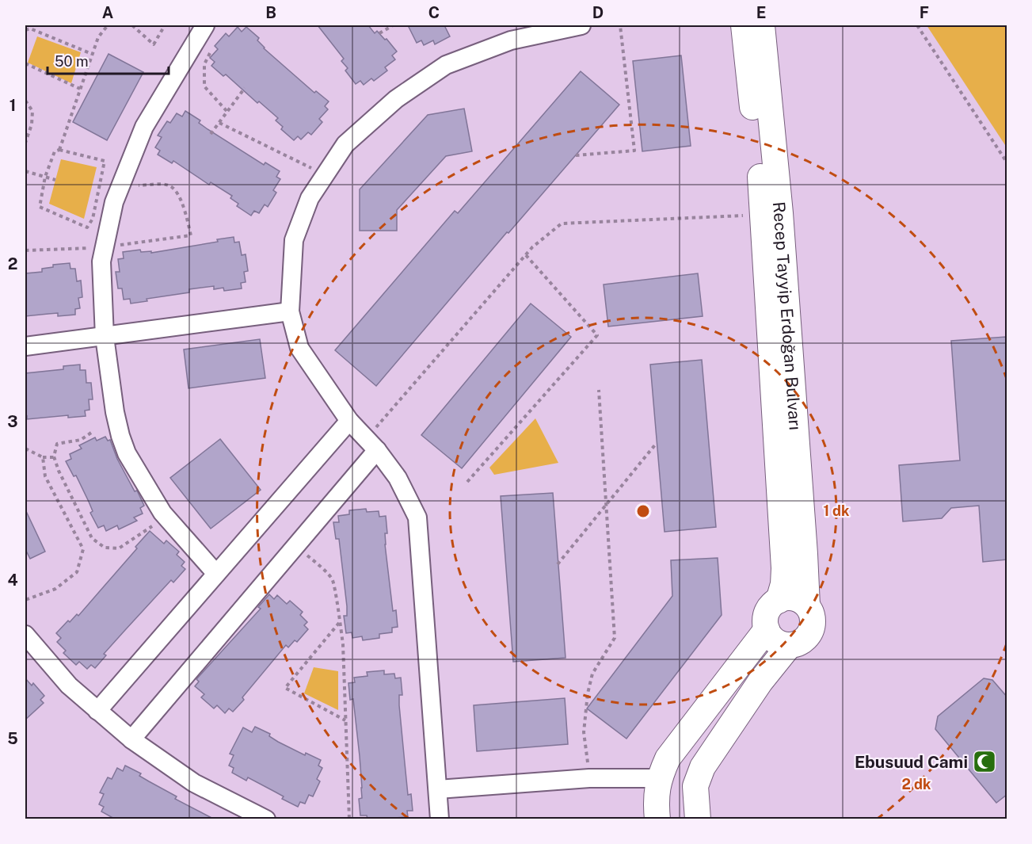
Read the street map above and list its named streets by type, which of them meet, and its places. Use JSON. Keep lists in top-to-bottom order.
{
  "streets": {
    "street": ["Recep Tayyip Erdoğan Bulvarı"]
  },
  "places": {
    "mosque": ["Ebusuud Cami"]
  },
  "scale_bar": "50 m",
  "grid": {
    "columns": [
      "A",
      "B",
      "C",
      "D",
      "E",
      "F"
    ],
    "rows": [
      "1",
      "2",
      "3",
      "4",
      "5"
    ]
  },
  "rings": ["1 dk", "2 dk"]
}
